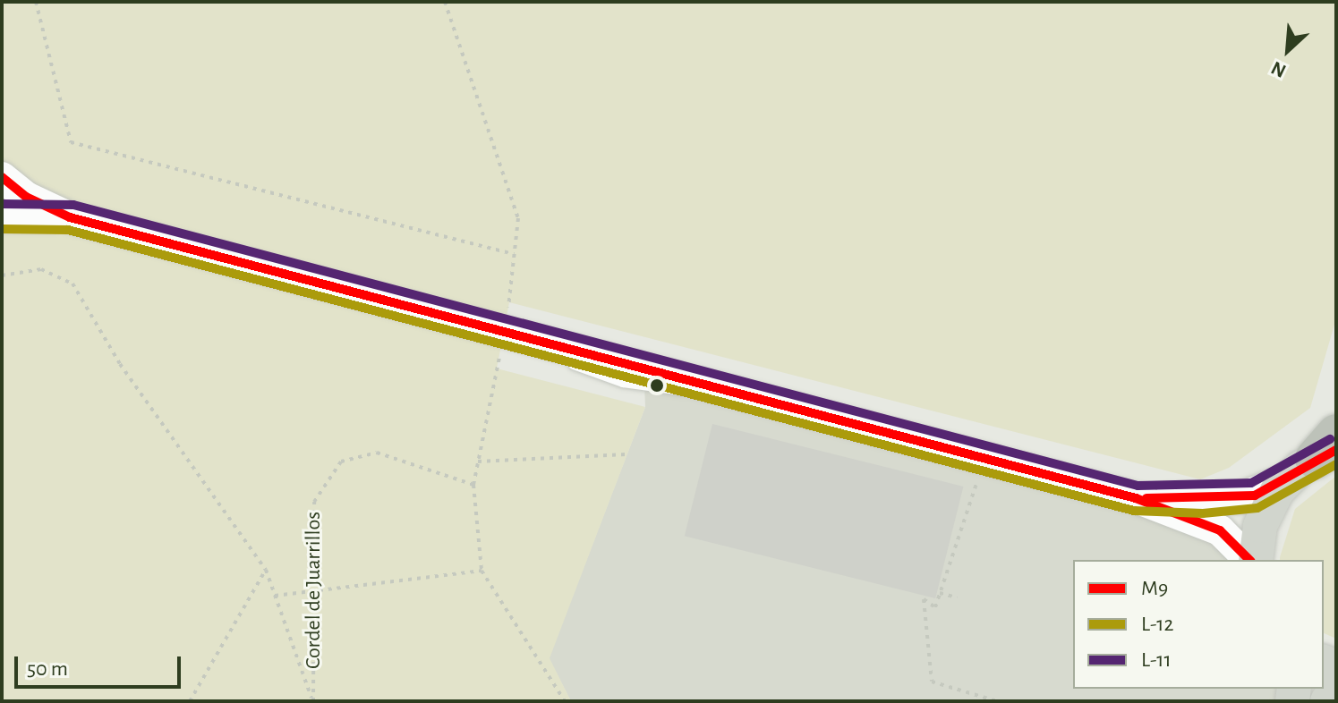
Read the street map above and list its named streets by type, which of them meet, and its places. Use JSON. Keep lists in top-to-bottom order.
{
  "streets": {
    "path": ["Cordel de Juarrillos"]
  },
  "lines": ["transit line M9", "transit line L-11", "transit line L-12"],
  "legend": ["M9", "L-12", "L-11"],
  "scale_bar": "50 m",
  "north": "bottom left"
}
